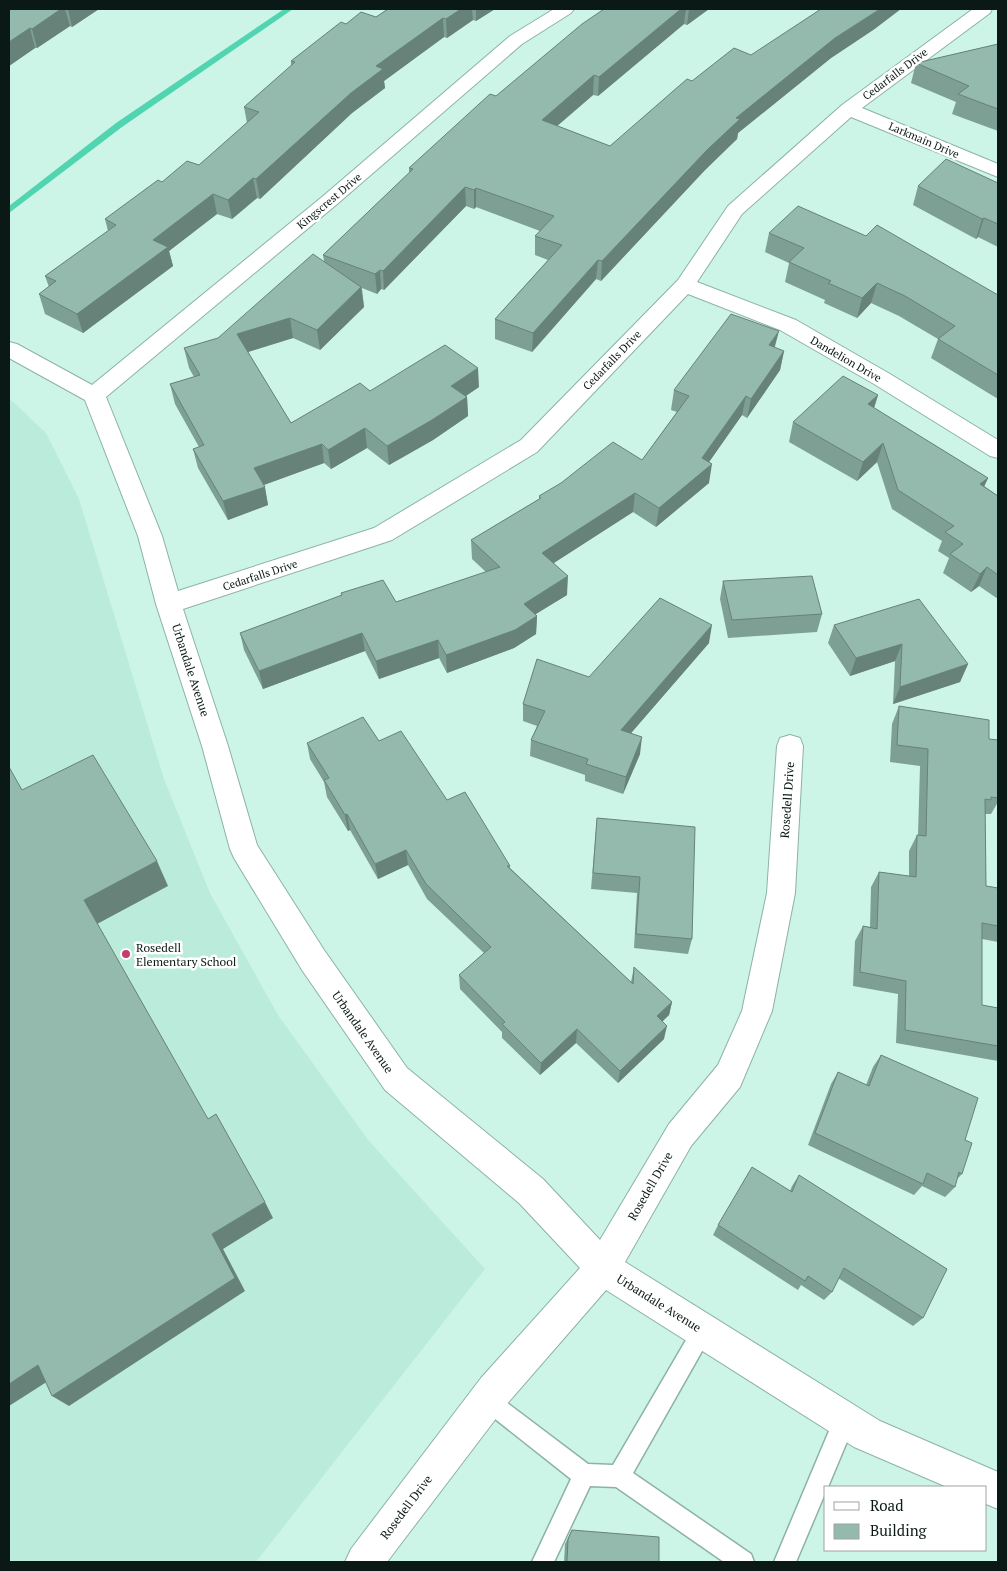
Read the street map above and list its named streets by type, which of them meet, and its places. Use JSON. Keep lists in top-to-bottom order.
{
  "streets": {
    "street": [
      "Cedarfalls Drive",
      "Larkmain Drive",
      "Kingscrest Drive",
      "Dandelion Drive",
      "Urbandale Avenue",
      "Rosedell Drive"
    ]
  },
  "crossings": [
    ["Cedarfalls Drive", "Larkmain Drive"],
    ["Cedarfalls Drive", "Dandelion Drive"],
    ["Cedarfalls Drive", "Urbandale Avenue"],
    ["Kingscrest Drive", "Urbandale Avenue"],
    ["Urbandale Avenue", "Rosedell Drive"]
  ],
  "places": ["Rosedell Elementary School"],
  "legend": ["Road", "Building"]
}
